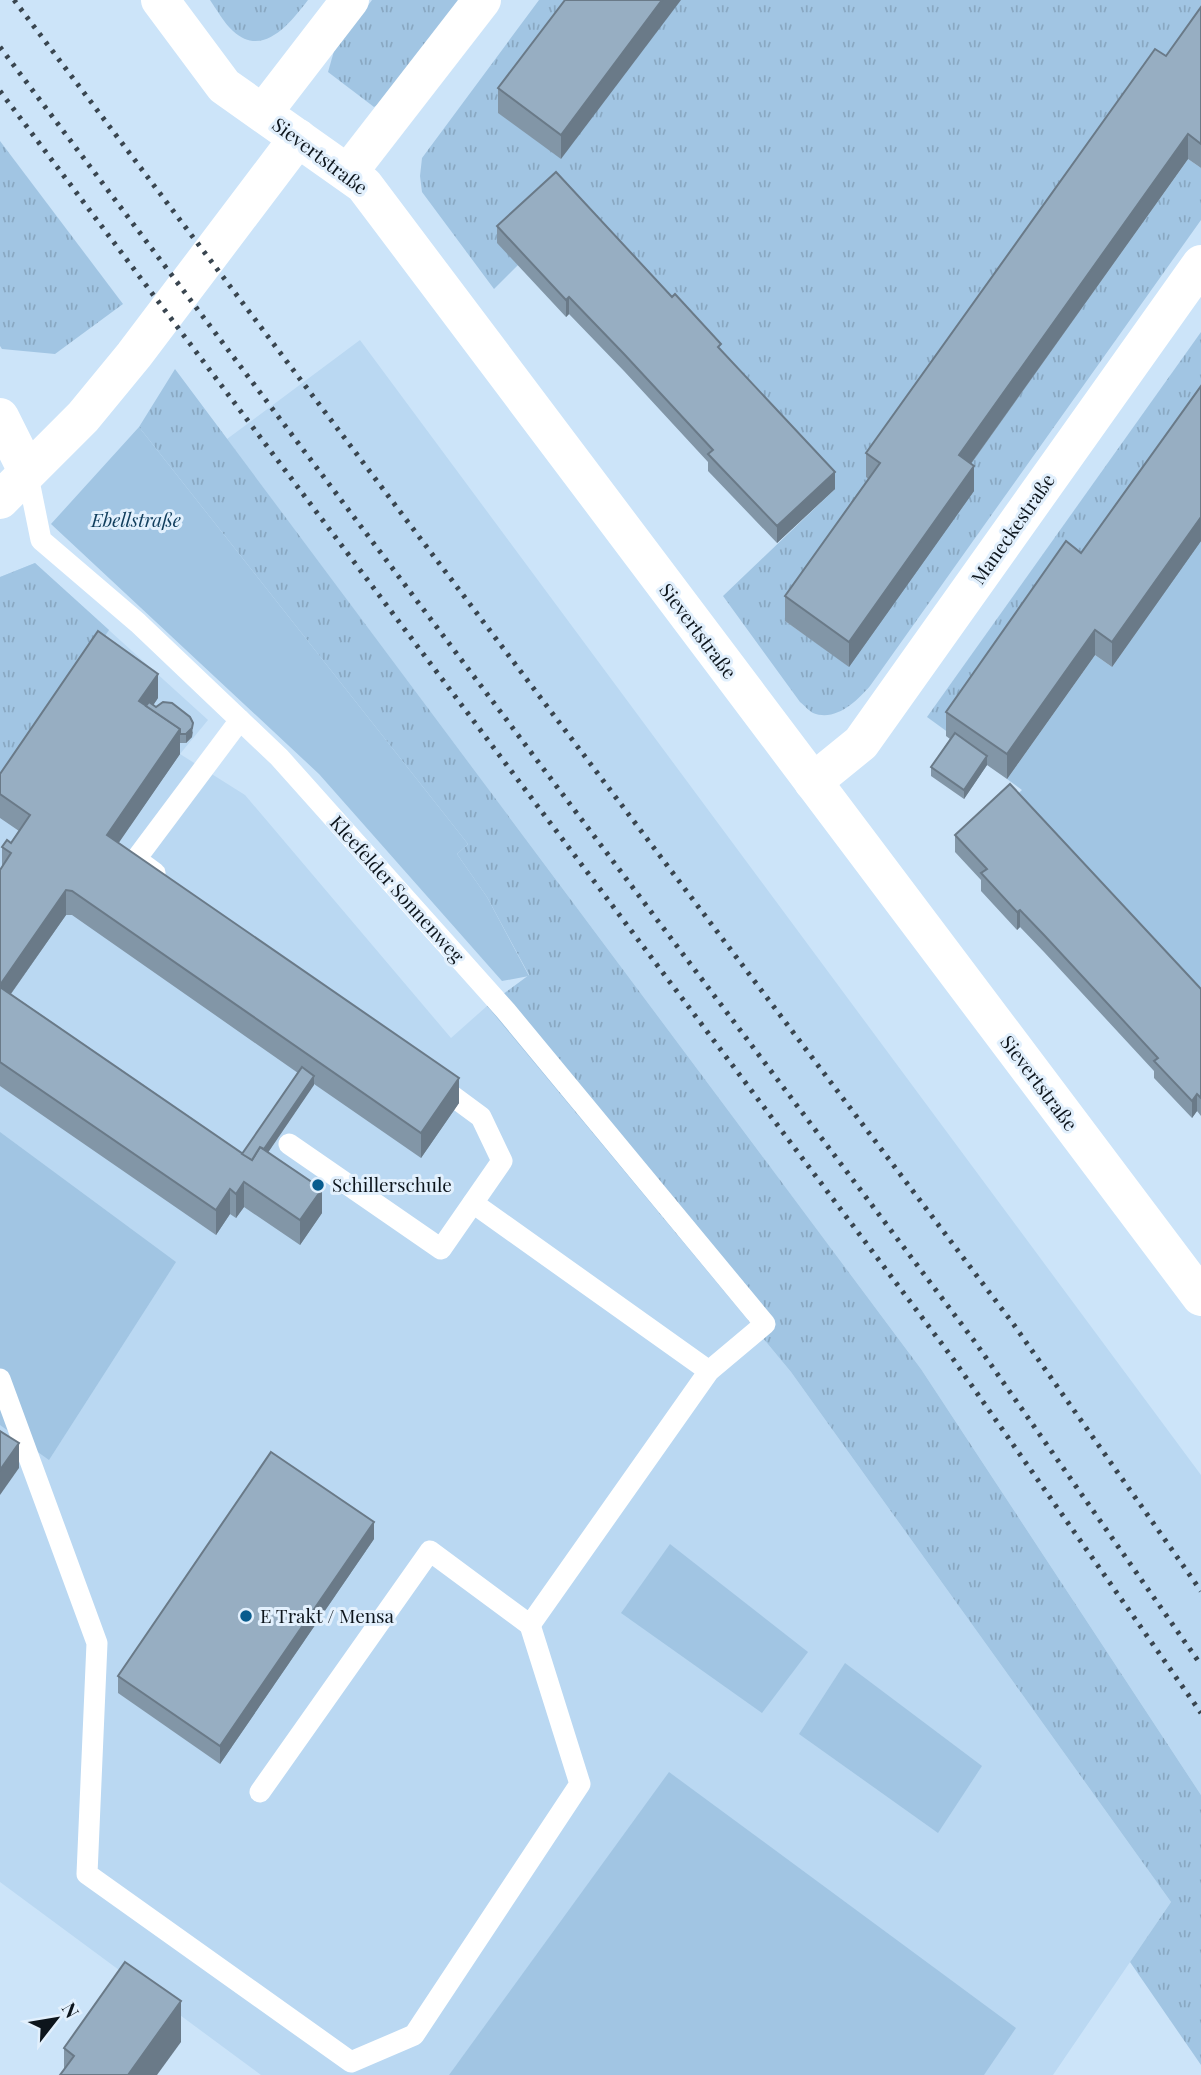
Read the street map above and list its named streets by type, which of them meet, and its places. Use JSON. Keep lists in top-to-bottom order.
{
  "streets": {
    "street": ["Sievertstraße", "Maneckestraße"],
    "lane": ["Kleefelder Sonnenweg"]
  },
  "crossings": [
    ["Sievertstraße", "Maneckestraße"]
  ],
  "parks": ["Ebellstraße"],
  "places": ["Schillerschule", "E Trakt / Mensa"],
  "north": "top right"
}
